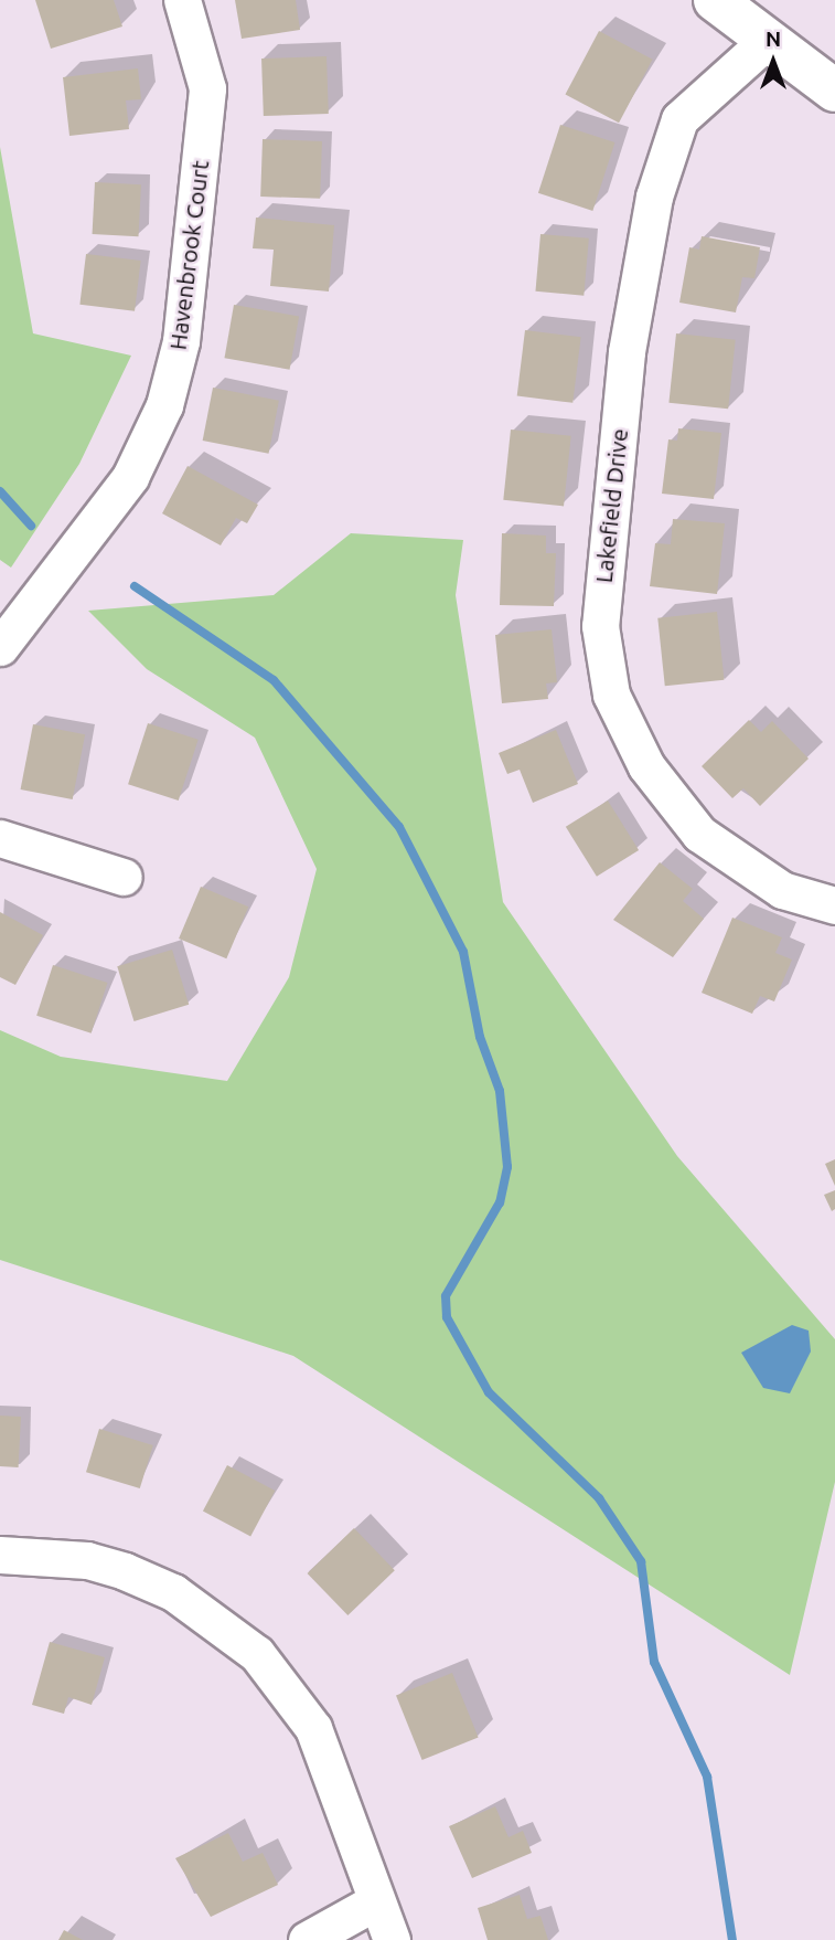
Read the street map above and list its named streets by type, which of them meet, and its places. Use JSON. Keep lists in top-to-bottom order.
{
  "streets": {
    "street": ["Havenbrook Court", "Lakefield Drive"]
  },
  "north": "top"
}
